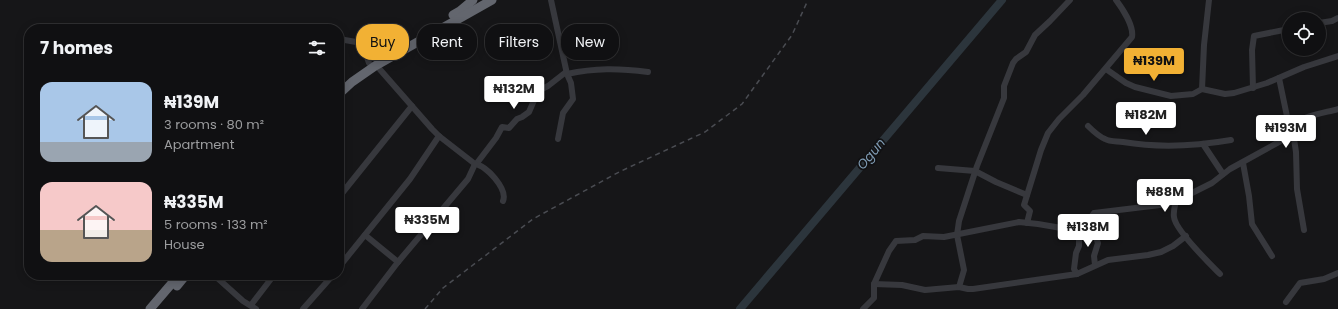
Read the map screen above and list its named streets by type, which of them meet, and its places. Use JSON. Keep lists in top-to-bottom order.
{
  "water": ["Ogun"],
  "page": {
    "chip": [
      "Buy",
      "Rent",
      "Filters",
      "New"
    ],
    "heading": "7 homes",
    "price": [
      "₦139M",
      "₦132M",
      "₦182M",
      "₦193M",
      "₦88M",
      "₦335M",
      "₦138M"
    ],
    "list": [
      {
        "name": "₦139M",
        "note": "3 rooms · 80 m² · Apartment"
      },
      {
        "name": "₦335M",
        "note": "5 rooms · 133 m² · House"
      }
    ]
  }
}
